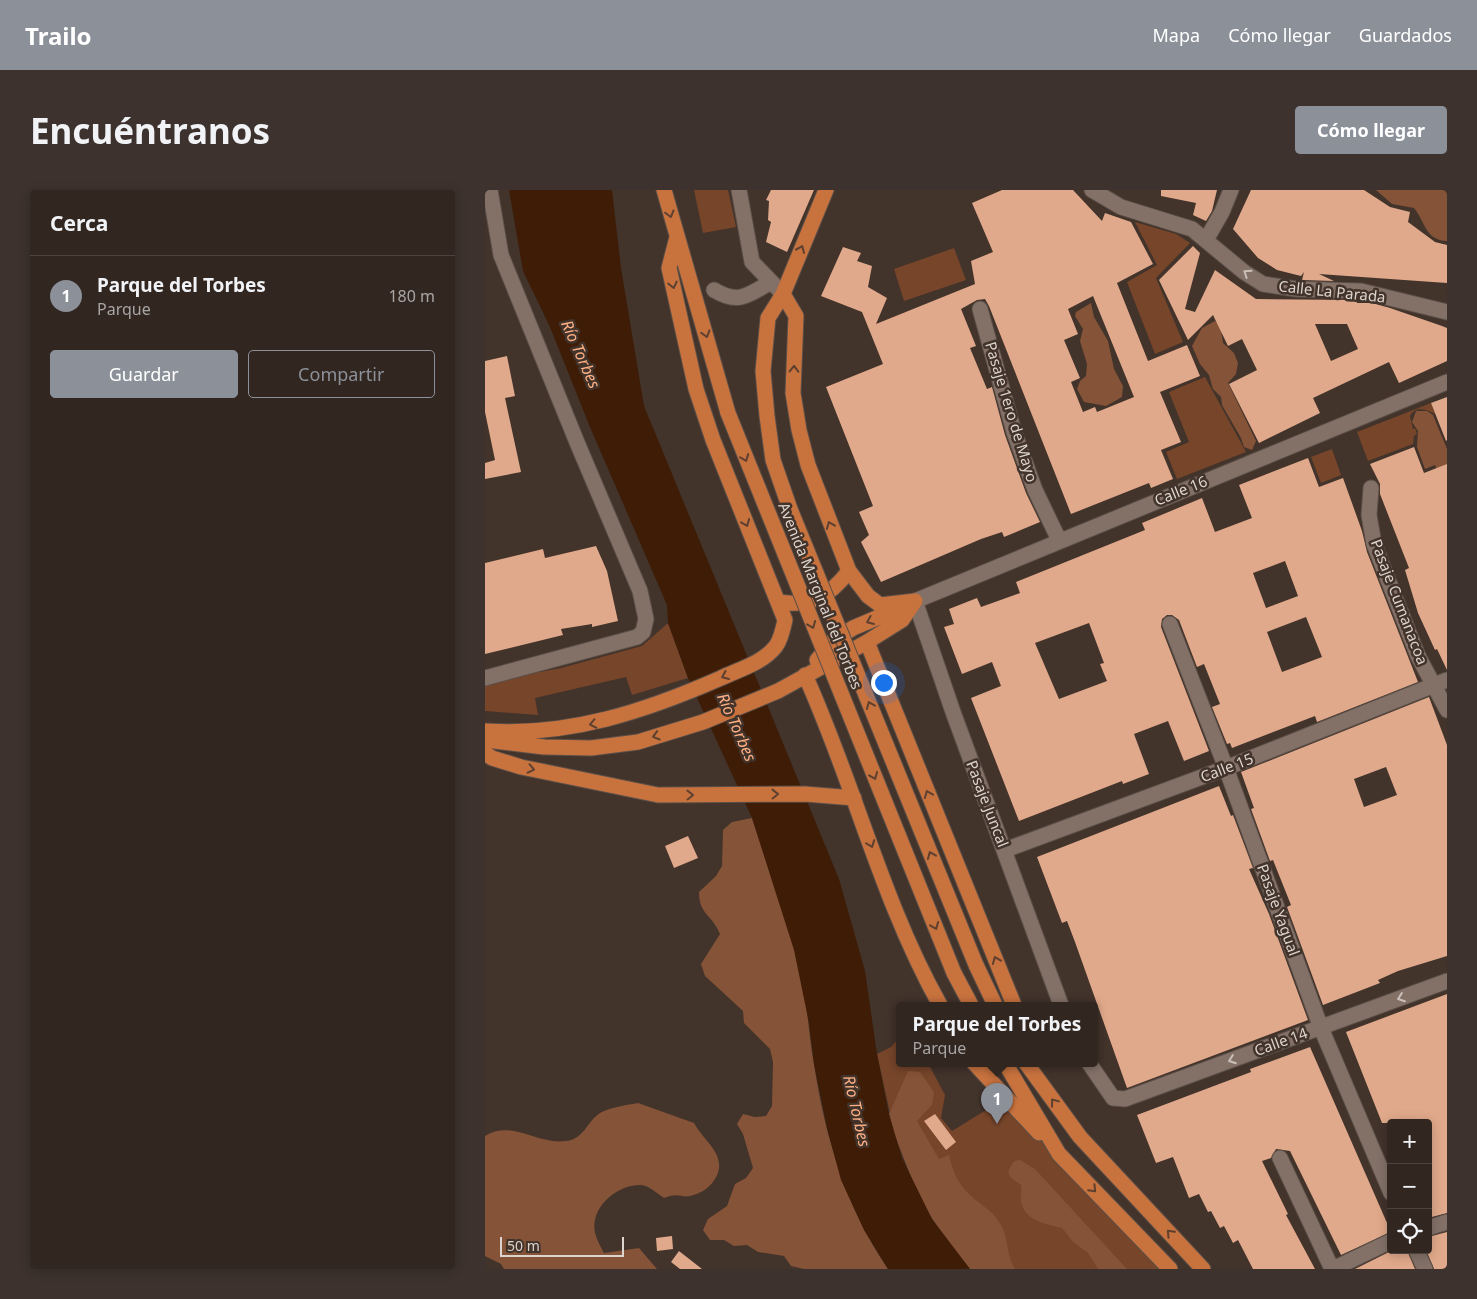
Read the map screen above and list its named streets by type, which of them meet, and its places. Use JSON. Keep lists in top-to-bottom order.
{
  "streets": {
    "highway": ["Avenida Marginal del Torbes"],
    "street": [
      "Calle La Parada",
      "Pasaje 1ero de Mayo",
      "Calle 16",
      "Pasaje Cumanacoa",
      "Calle 15",
      "Pasaje Juncal",
      "Pasaje Yagual",
      "Calle 14"
    ]
  },
  "crossings": [
    ["Pasaje 1ero de Mayo", "Calle 16"],
    ["Calle 16", "Pasaje Juncal"],
    ["Pasaje Cumanacoa", "Calle 15"],
    ["Calle 15", "Pasaje Juncal"],
    ["Calle 15", "Pasaje Yagual"],
    ["Pasaje Yagual", "Calle 14"]
  ],
  "one_way": ["Calle La Parada", "Calle 14"],
  "water": ["Río Torbes"],
  "scale_bar": "50 m",
  "page": {
    "header": "Trailo",
    "nav": ["Mapa", "Cómo llegar", "Guardados"],
    "buttons": [
      "Cómo llegar",
      ["Guardar", "Compartir"]
    ],
    "title": "Encuéntranos",
    "heading": "Cerca",
    "list": [
      {
        "mark": "1",
        "name": "Parque del Torbes",
        "note": "Parque",
        "value": "180 m"
      }
    ],
    "popup": ["Parque del Torbes", "Parque"],
    "pins": "1",
    "map_buttons": ["+", "−"],
    "scale": "50 m"
  }
}
